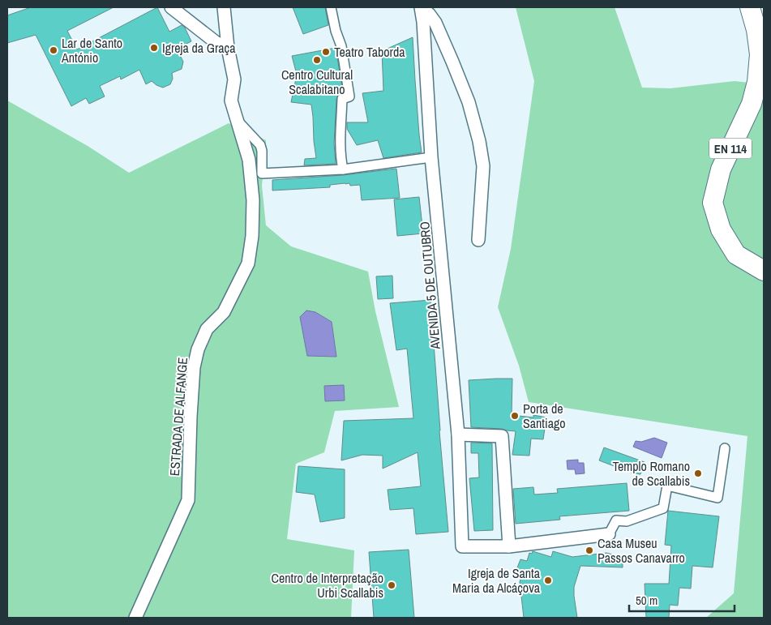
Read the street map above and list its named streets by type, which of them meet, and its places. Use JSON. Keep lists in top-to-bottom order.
{
  "streets": {
    "main road": ["EN 114"],
    "street": ["AVENIDA 5 DE OUTUBRO", "ESTRADA DE ALFANGE"]
  },
  "places": [
    "Igreja da Graça",
    "Lar de Santo António",
    "Teatro Taborda",
    "Centro Cultural Scalabitano",
    "Porta de Santiago",
    "Templo Romano de Scallabis",
    "Casa Museu Passos Canavarro",
    "Igreja de Santa Maria da Alcáçova",
    "Centro de Interpretação Urbi Scallabis"
  ],
  "scale_bar": "50 m"
}
